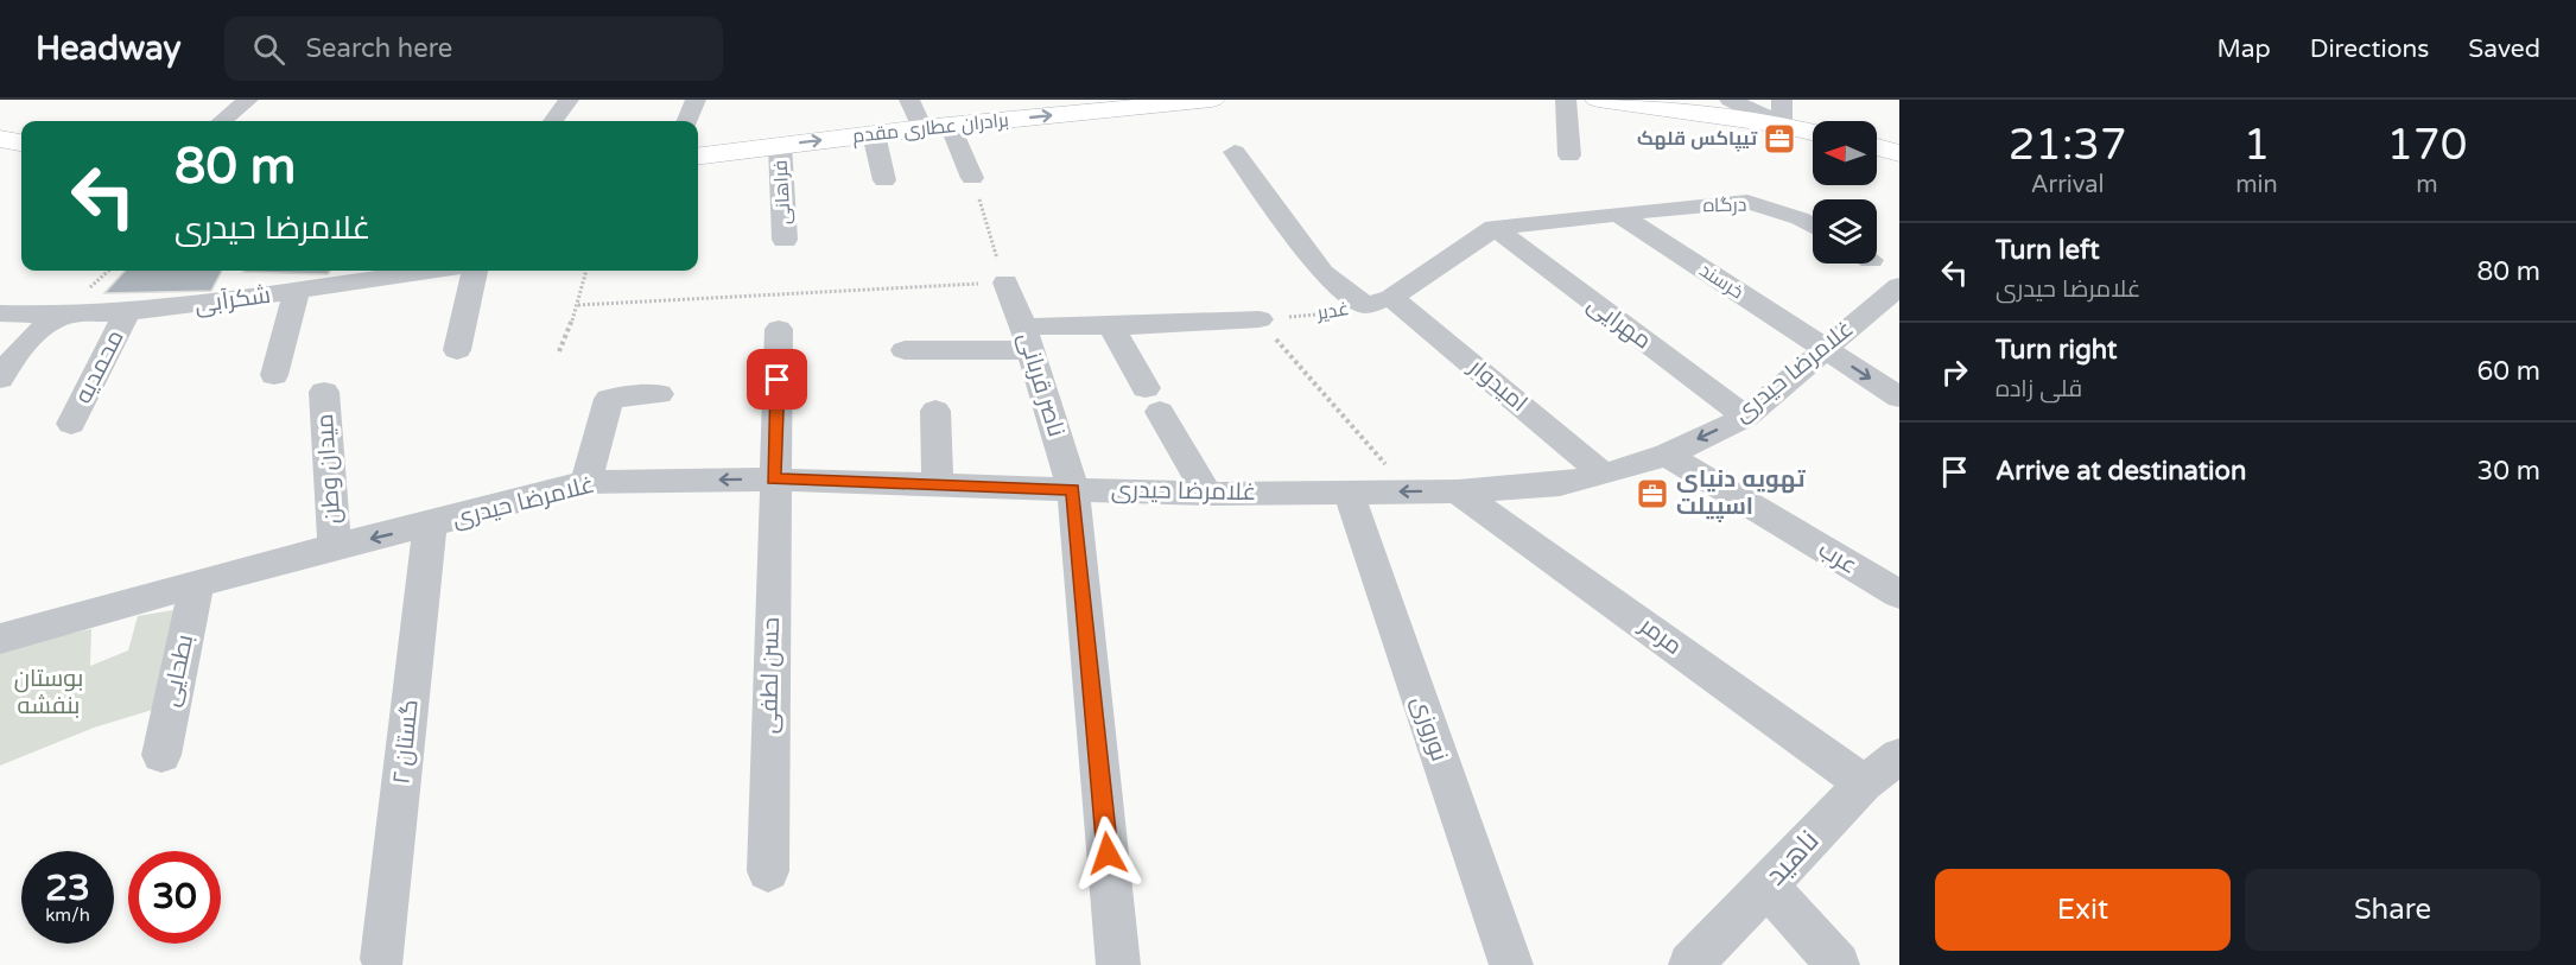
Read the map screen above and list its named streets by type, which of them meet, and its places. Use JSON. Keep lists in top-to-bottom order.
{
  "streets": {
    "street": [
      "برادران عطاری مقدم",
      "فراهانی",
      "درگاه",
      "خرسند",
      "شکرآبی",
      "مهرایی",
      "محمدیه",
      "غلامرضا حیدری",
      "ناصر قربانی",
      "امیدوار",
      "میدان وطن",
      "عرب",
      "مرمر",
      "بطحایی",
      "حسن لطفی",
      "نوروزی",
      "گستان ۲",
      "ناهید"
    ],
    "path": ["غدیر"]
  },
  "crossings": [
    ["برادران عطاری مقدم", "فراهانی"],
    ["درگاه", "خرسند"],
    ["خرسند", "غلامرضا حیدری"],
    ["شکرآبی", "محمدیه"],
    ["غدیر", "امیدوار"],
    ["مهرایی", "غلامرضا حیدری"],
    ["غلامرضا حیدری", "ناصر قربانی"],
    ["غلامرضا حیدری", "امیدوار"],
    ["غلامرضا حیدری", "میدان وطن"],
    ["غلامرضا حیدری", "عرب"],
    ["غلامرضا حیدری", "مرمر"],
    ["غلامرضا حیدری", "بطحایی"],
    ["غلامرضا حیدری", "حسن لطفی"],
    ["غلامرضا حیدری", "نوروزی"],
    ["غلامرضا حیدری", "گستان ۲"],
    ["مرمر", "ناهید"]
  ],
  "parks": ["بوستان بنفشه"],
  "places": {
    "office": ["تیپاکس قلهک", "تهویه دنیای اسپیلت"]
  },
  "north": "left",
  "page": {
    "header": "Headway",
    "search": "Search here",
    "nav": ["Map", "Directions", "Saved"],
    "eta": [
      "21:37",
      "Arrival",
      "1",
      "min",
      "170",
      "m"
    ],
    "turn": ["80 m", "غلامرضا حیدری"],
    "list": [
      {
        "name": "Turn left",
        "note": "غلامرضا حیدری",
        "value": "80 m"
      },
      {
        "name": "Turn right",
        "note": "قلی زاده",
        "value": "60 m"
      },
      {
        "name": "Arrive at destination",
        "value": "30 m"
      }
    ],
    "speed": "23 km/h",
    "limit": "30",
    "buttons": ["Exit", "Share"]
  }
}
